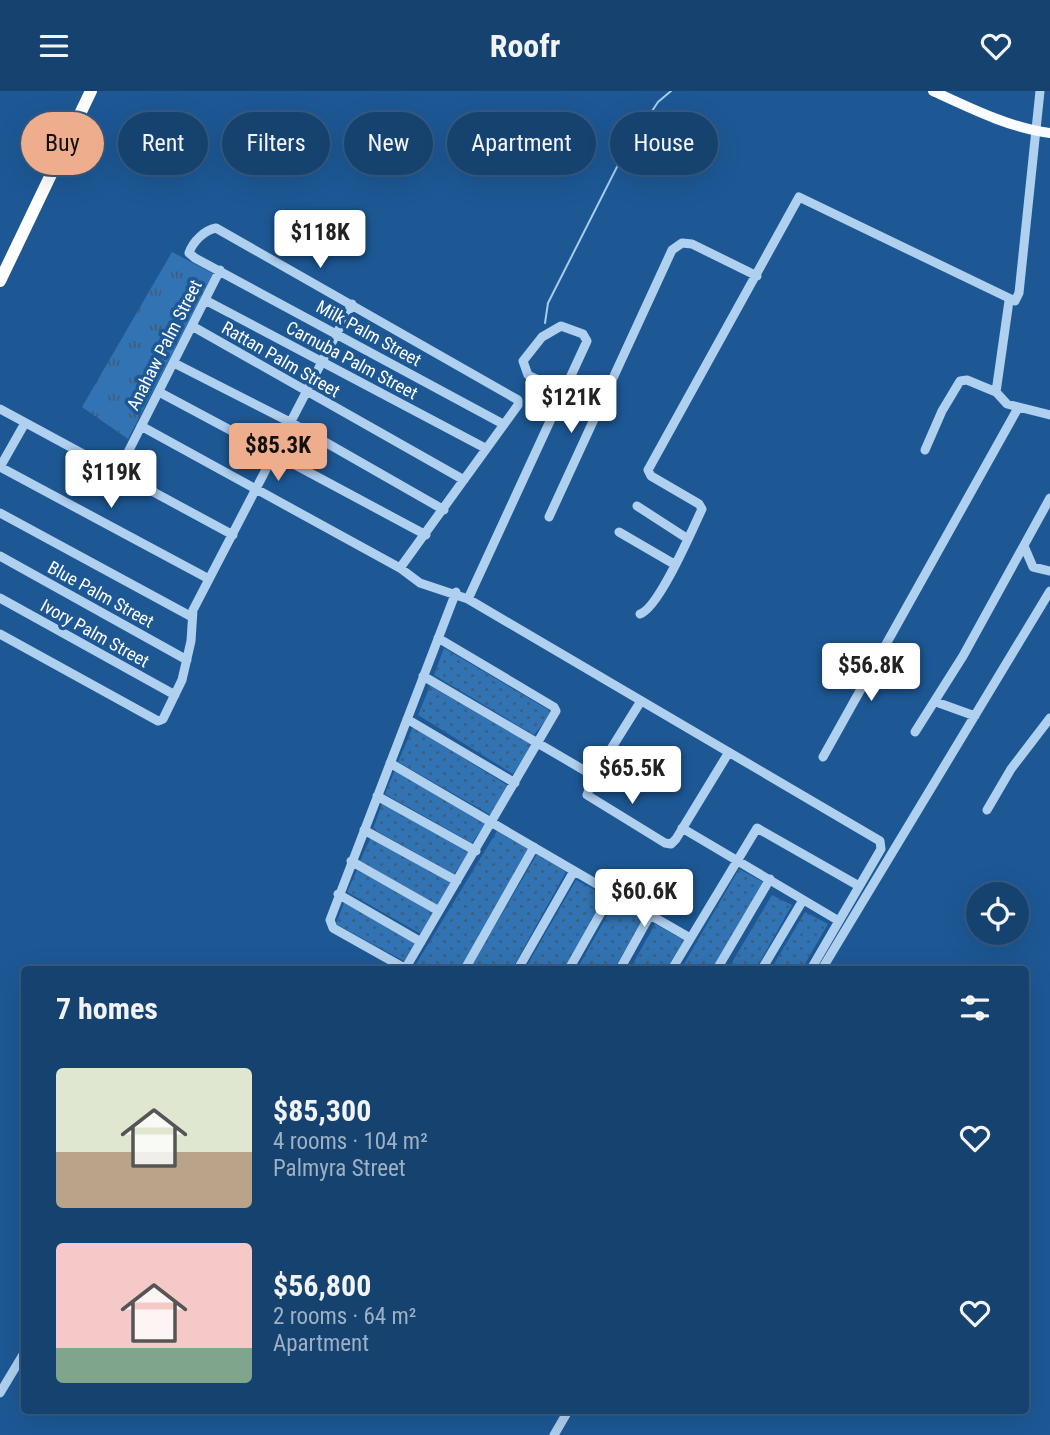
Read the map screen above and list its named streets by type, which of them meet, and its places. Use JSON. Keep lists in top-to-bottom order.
{
  "streets": {
    "street": [
      "Milk Palm Street",
      "Anahaw Palm Street",
      "Rattan Palm Street",
      "Carnuba Palm Street",
      "Blue Palm Street",
      "Ivory Palm Street"
    ]
  },
  "crossings": [
    ["Milk Palm Street", "Anahaw Palm Street"],
    ["Anahaw Palm Street", "Rattan Palm Street"],
    ["Anahaw Palm Street", "Carnuba Palm Street"]
  ],
  "page": {
    "header": "Roofr",
    "chip": [
      "Buy",
      "Rent",
      "Filters",
      "New",
      "Apartment",
      "House"
    ],
    "price": [
      "$118K",
      "$121K",
      "$85.3K",
      "$119K",
      "$56.8K",
      "$65.5K",
      "$60.6K"
    ],
    "heading": "7 homes",
    "list": [
      {
        "name": "$85,300",
        "note": "4 rooms · 104 m² · Palmyra Street"
      },
      {
        "name": "$56,800",
        "note": "2 rooms · 64 m² · Apartment"
      }
    ]
  }
}
